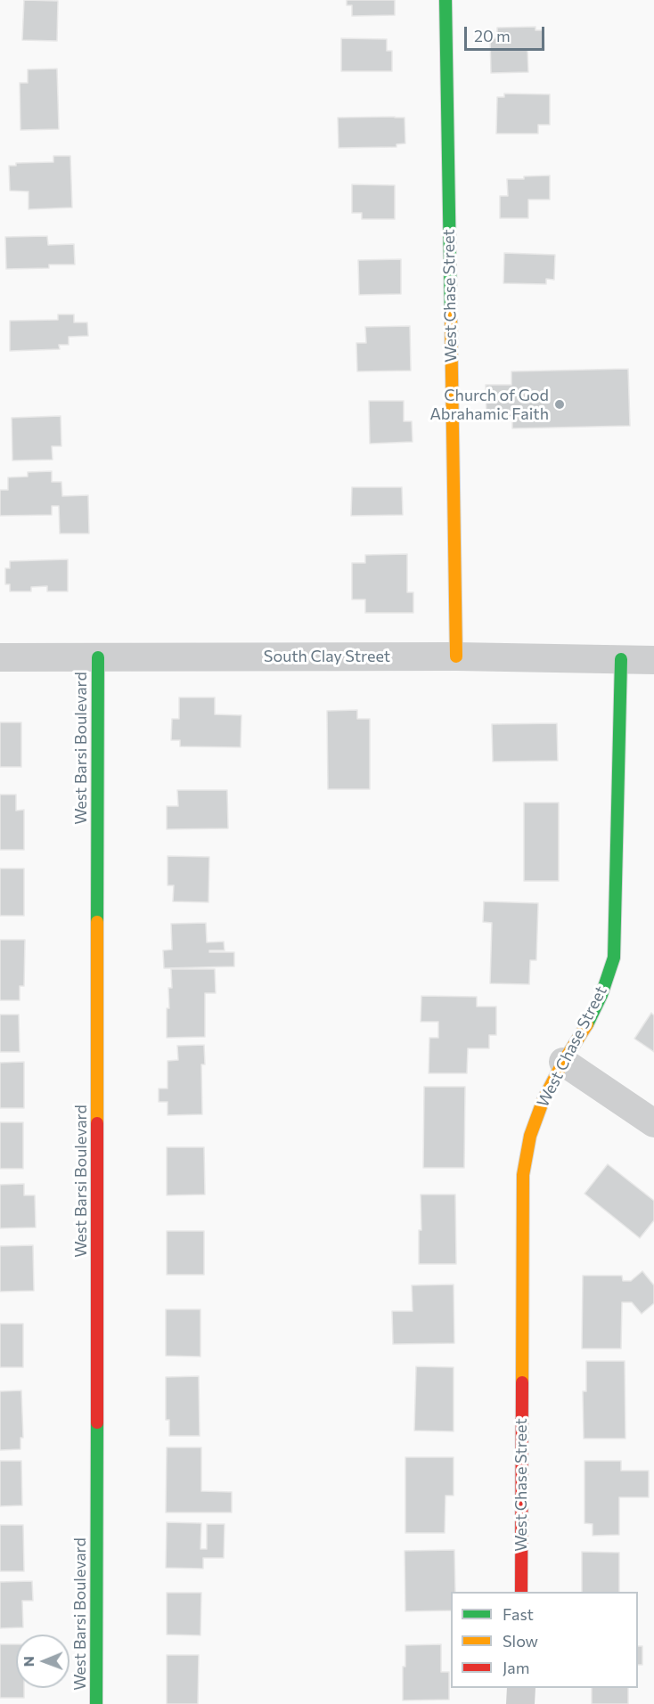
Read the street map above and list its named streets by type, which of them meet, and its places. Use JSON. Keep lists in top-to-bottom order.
{
  "streets": {
    "street": ["West Chase Street", "South Clay Street", "West Barsi Boulevard"]
  },
  "crossings": [
    ["West Chase Street", "South Clay Street"],
    ["South Clay Street", "West Barsi Boulevard"]
  ],
  "places": ["Church of God Abrahamic Faith"],
  "legend": ["Fast", "Slow", "Jam"],
  "scale_bar": "20 m",
  "north": "left"
}
